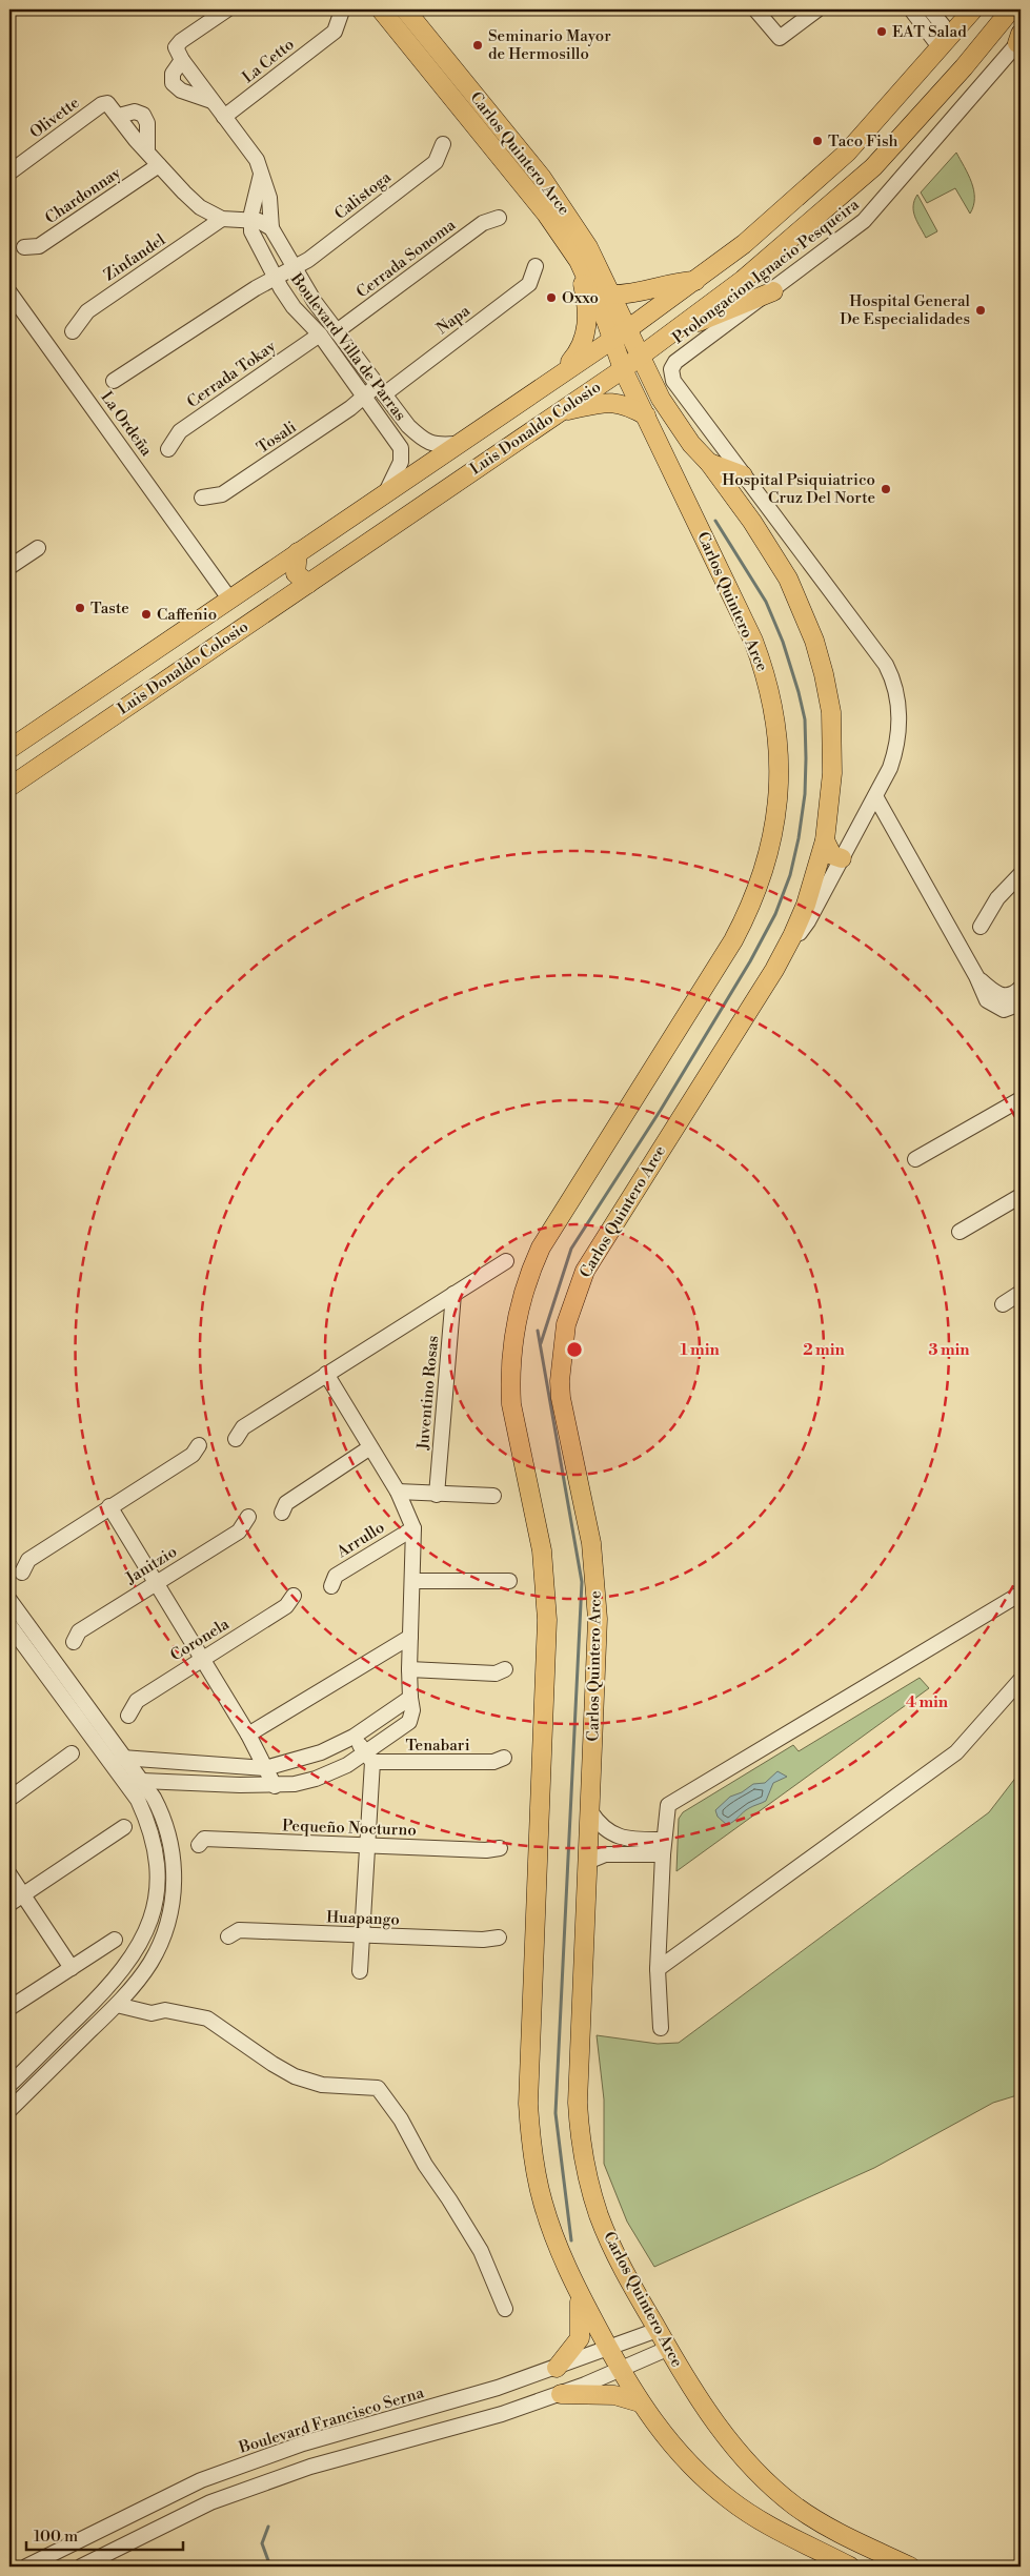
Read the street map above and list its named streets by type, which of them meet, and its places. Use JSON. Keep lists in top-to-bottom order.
{
  "streets": {
    "main road": ["Carlos Quintero Arce", "Luis Donaldo Colosio"],
    "street": [
      "La Cetto",
      "Olivette",
      "Chardonnay",
      "Calistoga",
      "Zinfandel",
      "Cerrada Sonoma",
      "Prolongacion Ignacio Pesqueira",
      "Napa",
      "Boulevard Villa de Parras",
      "Cerrada Tokay",
      "La Ordeña",
      "Tosali",
      "Juventino Rosas",
      "Arrullo",
      "Janitzio",
      "Coronela",
      "Tenabari",
      "Pequeño Nocturno",
      "Huapango",
      "Boulevard Francisco Serna"
    ]
  },
  "crossings": [
    ["La Cetto", "Boulevard Villa de Parras"],
    ["Carlos Quintero Arce", "Luis Donaldo Colosio"],
    ["Carlos Quintero Arce", "Boulevard Francisco Serna"],
    ["Calistoga", "Boulevard Villa de Parras"],
    ["Cerrada Sonoma", "Boulevard Villa de Parras"],
    ["Napa", "Boulevard Villa de Parras"],
    ["Napa", "Tosali"],
    ["Boulevard Villa de Parras", "Cerrada Tokay"],
    ["Boulevard Villa de Parras", "Luis Donaldo Colosio"],
    ["Boulevard Villa de Parras", "Tosali"],
    ["La Ordeña", "Luis Donaldo Colosio"]
  ],
  "places": [
    "EAT Salad",
    "Seminario Mayor de Hermosillo",
    "Taco Fish",
    "Oxxo",
    "Hospital General De Especialidades",
    "Hospital Psiquiatrico Cruz Del Norte",
    "Taste",
    "Caffenio"
  ],
  "scale_bar": "100 m",
  "rings": [
    "1 min",
    "2 min",
    "3 min",
    "4 min"
  ]
}
